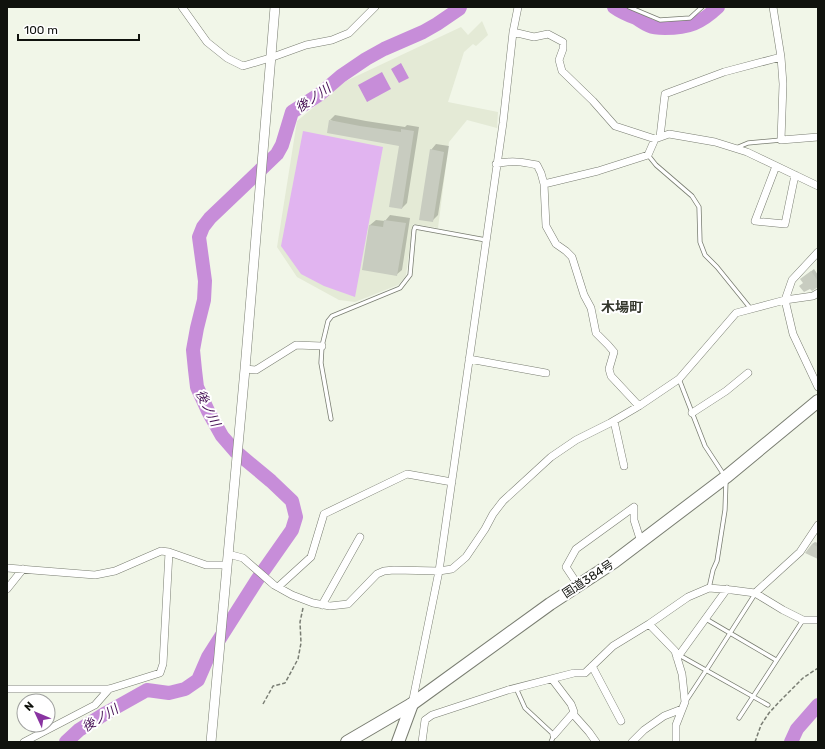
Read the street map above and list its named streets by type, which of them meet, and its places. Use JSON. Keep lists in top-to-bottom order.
{
  "streets": {
    "main road": ["国道384号"]
  },
  "districts": ["木場町"],
  "water": ["後ノ川"],
  "scale_bar": "100 m",
  "north": "top left"
}
